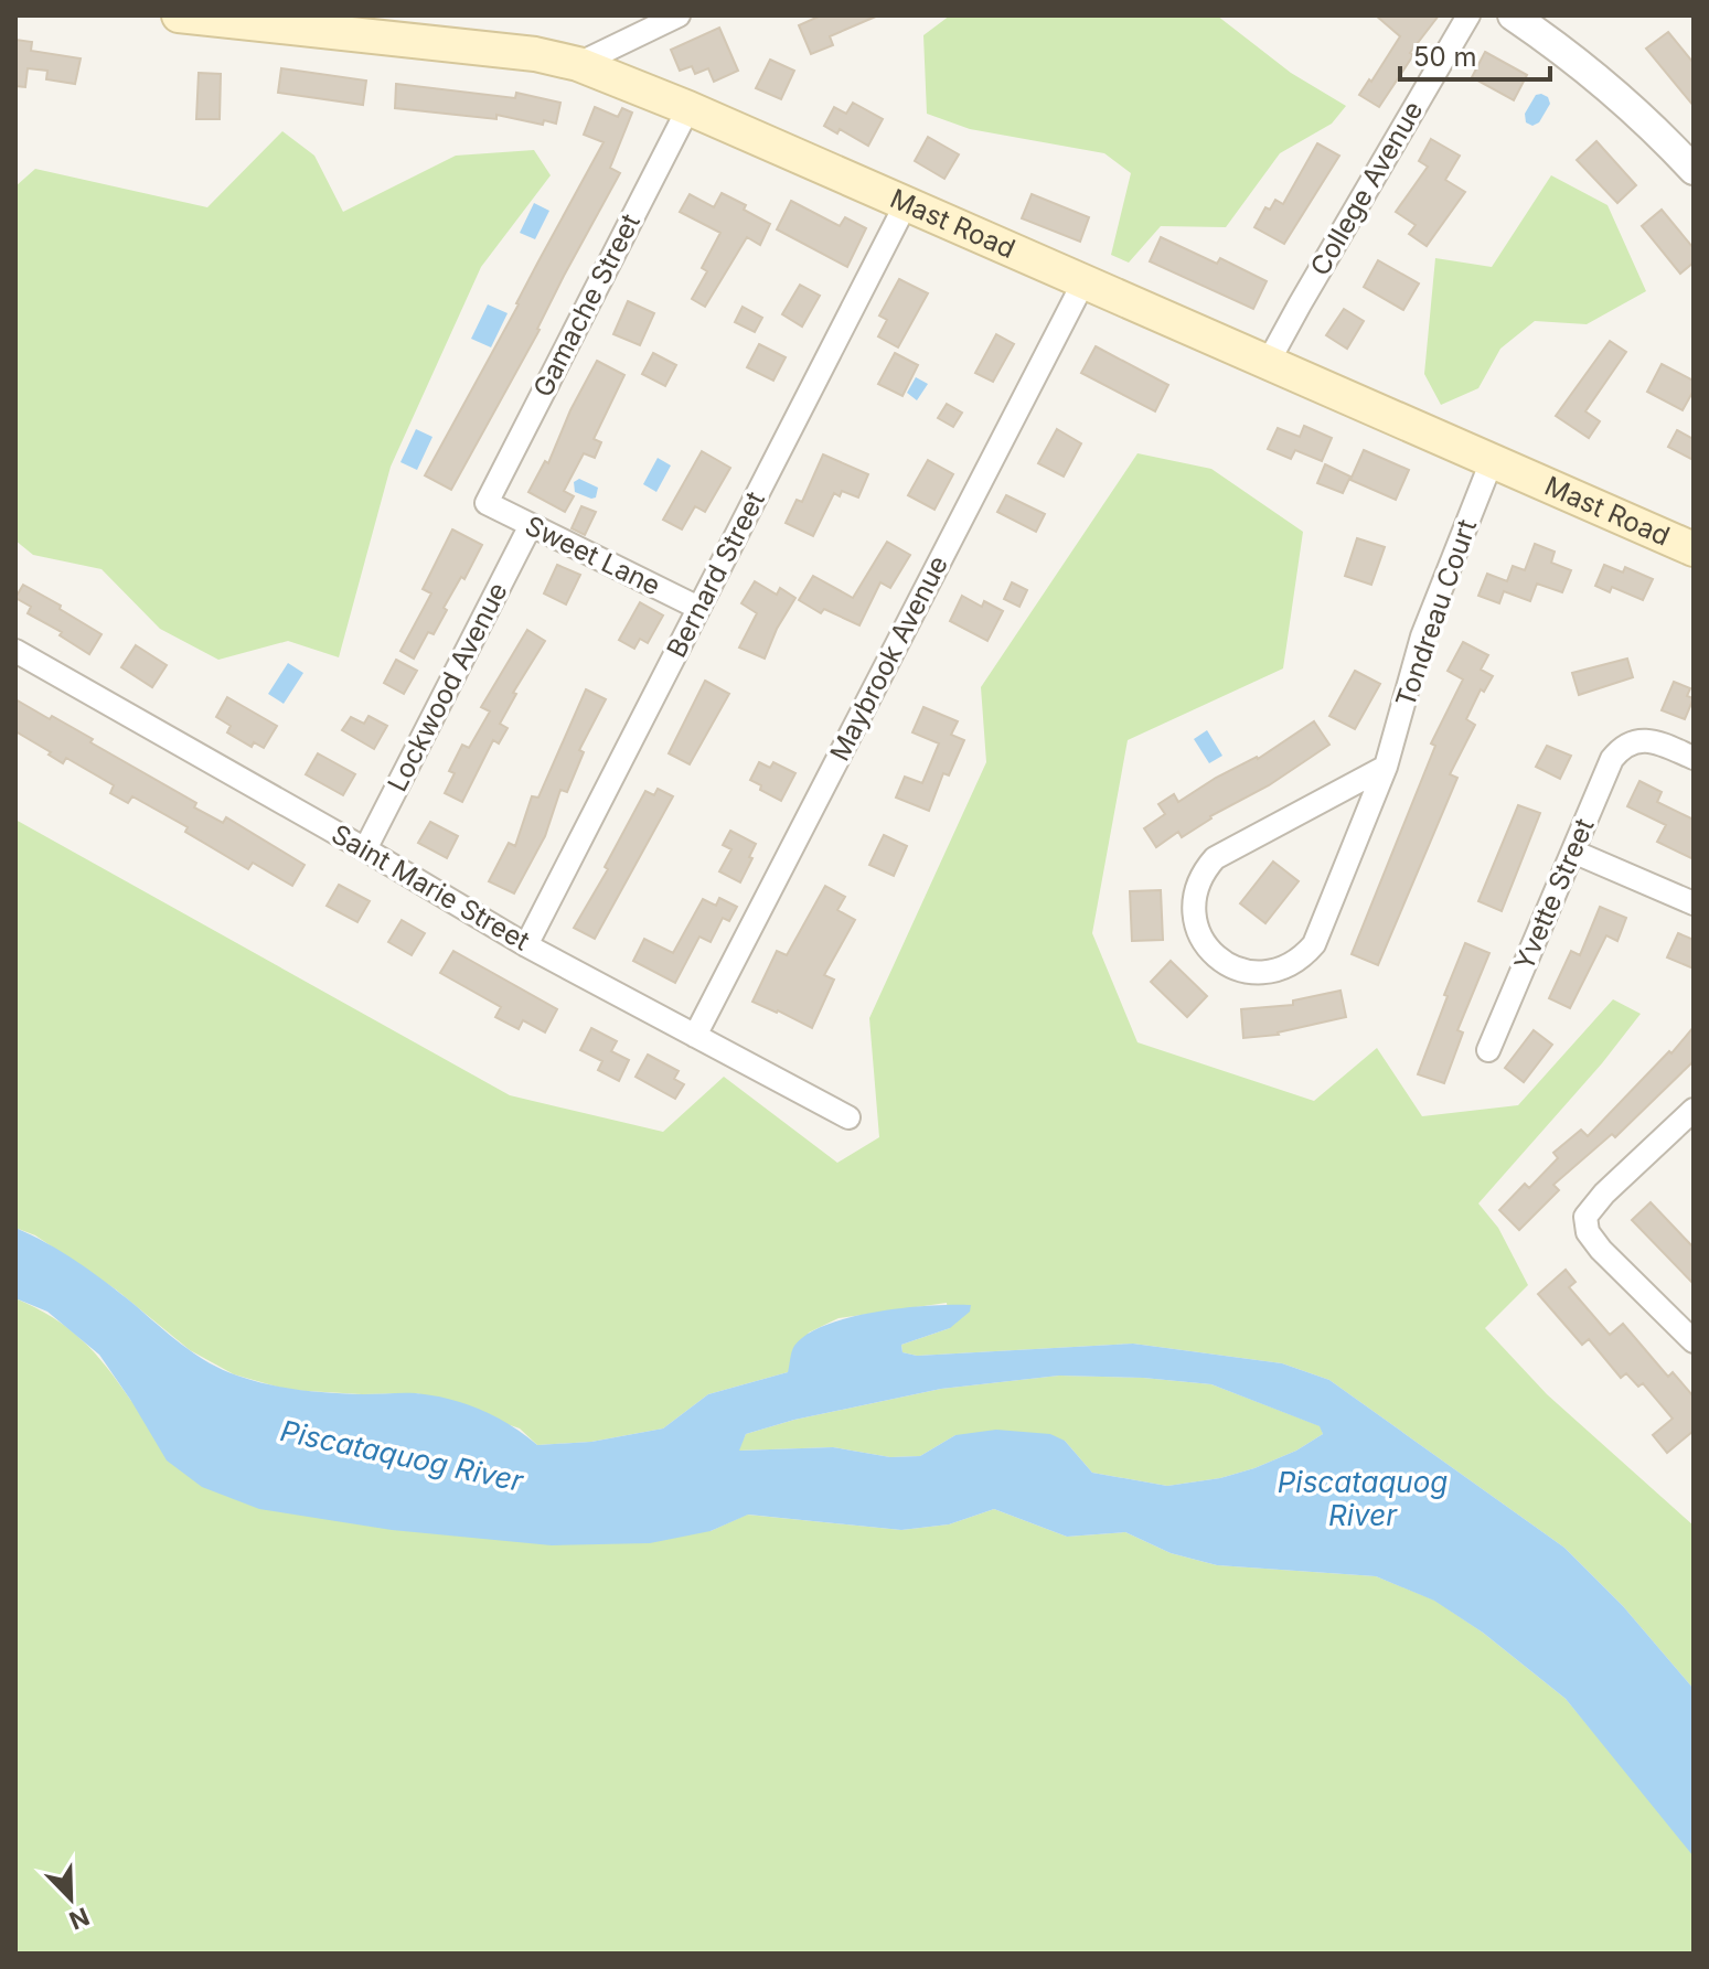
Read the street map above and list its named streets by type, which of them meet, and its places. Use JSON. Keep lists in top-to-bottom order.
{
  "streets": {
    "main road": ["Mast Road"],
    "street": [
      "College Avenue",
      "Gamache Street",
      "Sweet Lane",
      "Bernard Street",
      "Tondreau Court",
      "Maybrook Avenue",
      "Lockwood Avenue",
      "Saint Marie Street",
      "Yvette Street"
    ]
  },
  "crossings": [
    ["College Avenue", "Mast Road"],
    ["Mast Road", "Gamache Street"],
    ["Mast Road", "Bernard Street"],
    ["Mast Road", "Tondreau Court"],
    ["Mast Road", "Maybrook Avenue"],
    ["Gamache Street", "Sweet Lane"],
    ["Sweet Lane", "Bernard Street"],
    ["Sweet Lane", "Lockwood Avenue"],
    ["Bernard Street", "Saint Marie Street"],
    ["Maybrook Avenue", "Saint Marie Street"],
    ["Lockwood Avenue", "Saint Marie Street"]
  ],
  "water": ["Piscataquog River"],
  "scale_bar": "50 m",
  "north": "bottom right"
}
